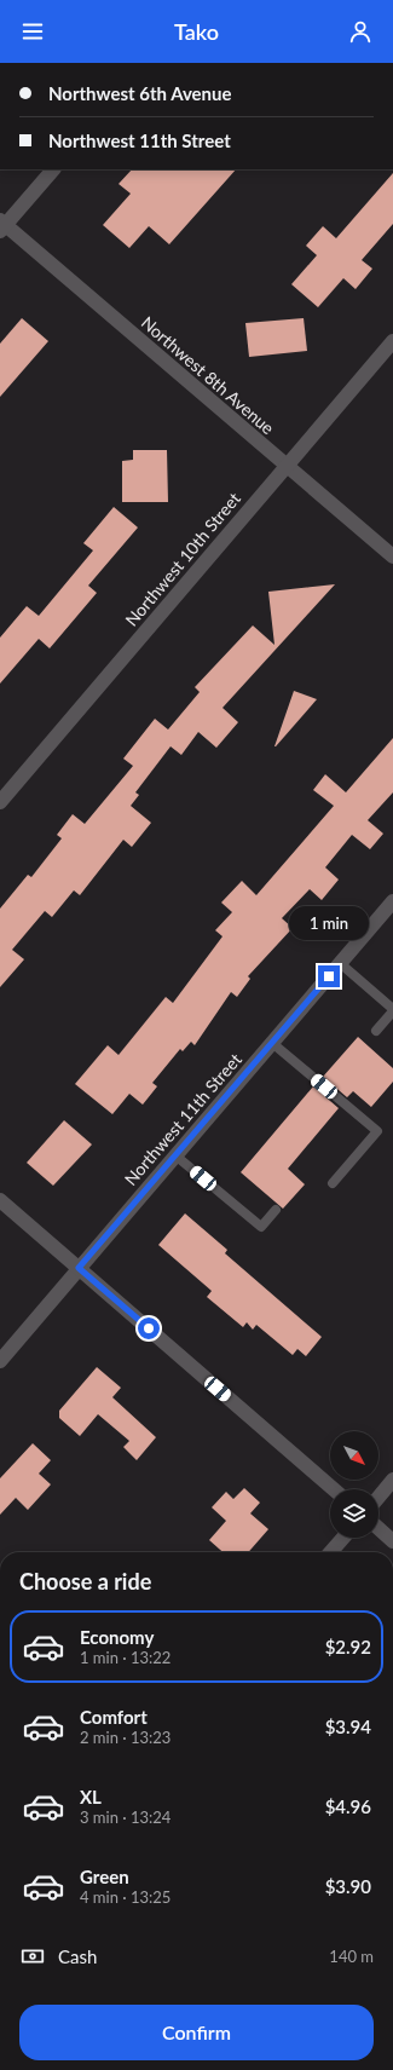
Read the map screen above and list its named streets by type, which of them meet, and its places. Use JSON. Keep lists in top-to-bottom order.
{
  "streets": {
    "street": ["Northwest 8th Avenue", "Northwest 10th Street", "Northwest 11th Street"]
  },
  "crossings": [
    ["Northwest 8th Avenue", "Northwest 10th Street"]
  ],
  "north": "bottom right",
  "page": {
    "header": "Tako",
    "banner": ["Northwest 6th Avenue", "Northwest 11th Street"],
    "bubble": "1 min",
    "heading": "Choose a ride",
    "list": [
      {
        "name": "Economy",
        "note": "1 min · 13:22",
        "value": "$2.92"
      },
      {
        "name": "Comfort",
        "note": "2 min · 13:23",
        "value": "$3.94"
      },
      {
        "name": "XL",
        "note": "3 min · 13:24",
        "value": "$4.96"
      },
      {
        "name": "Green",
        "note": "4 min · 13:25",
        "value": "$3.90"
      }
    ],
    "pay": ["Cash", "140 m"],
    "buttons": "Confirm"
  }
}
